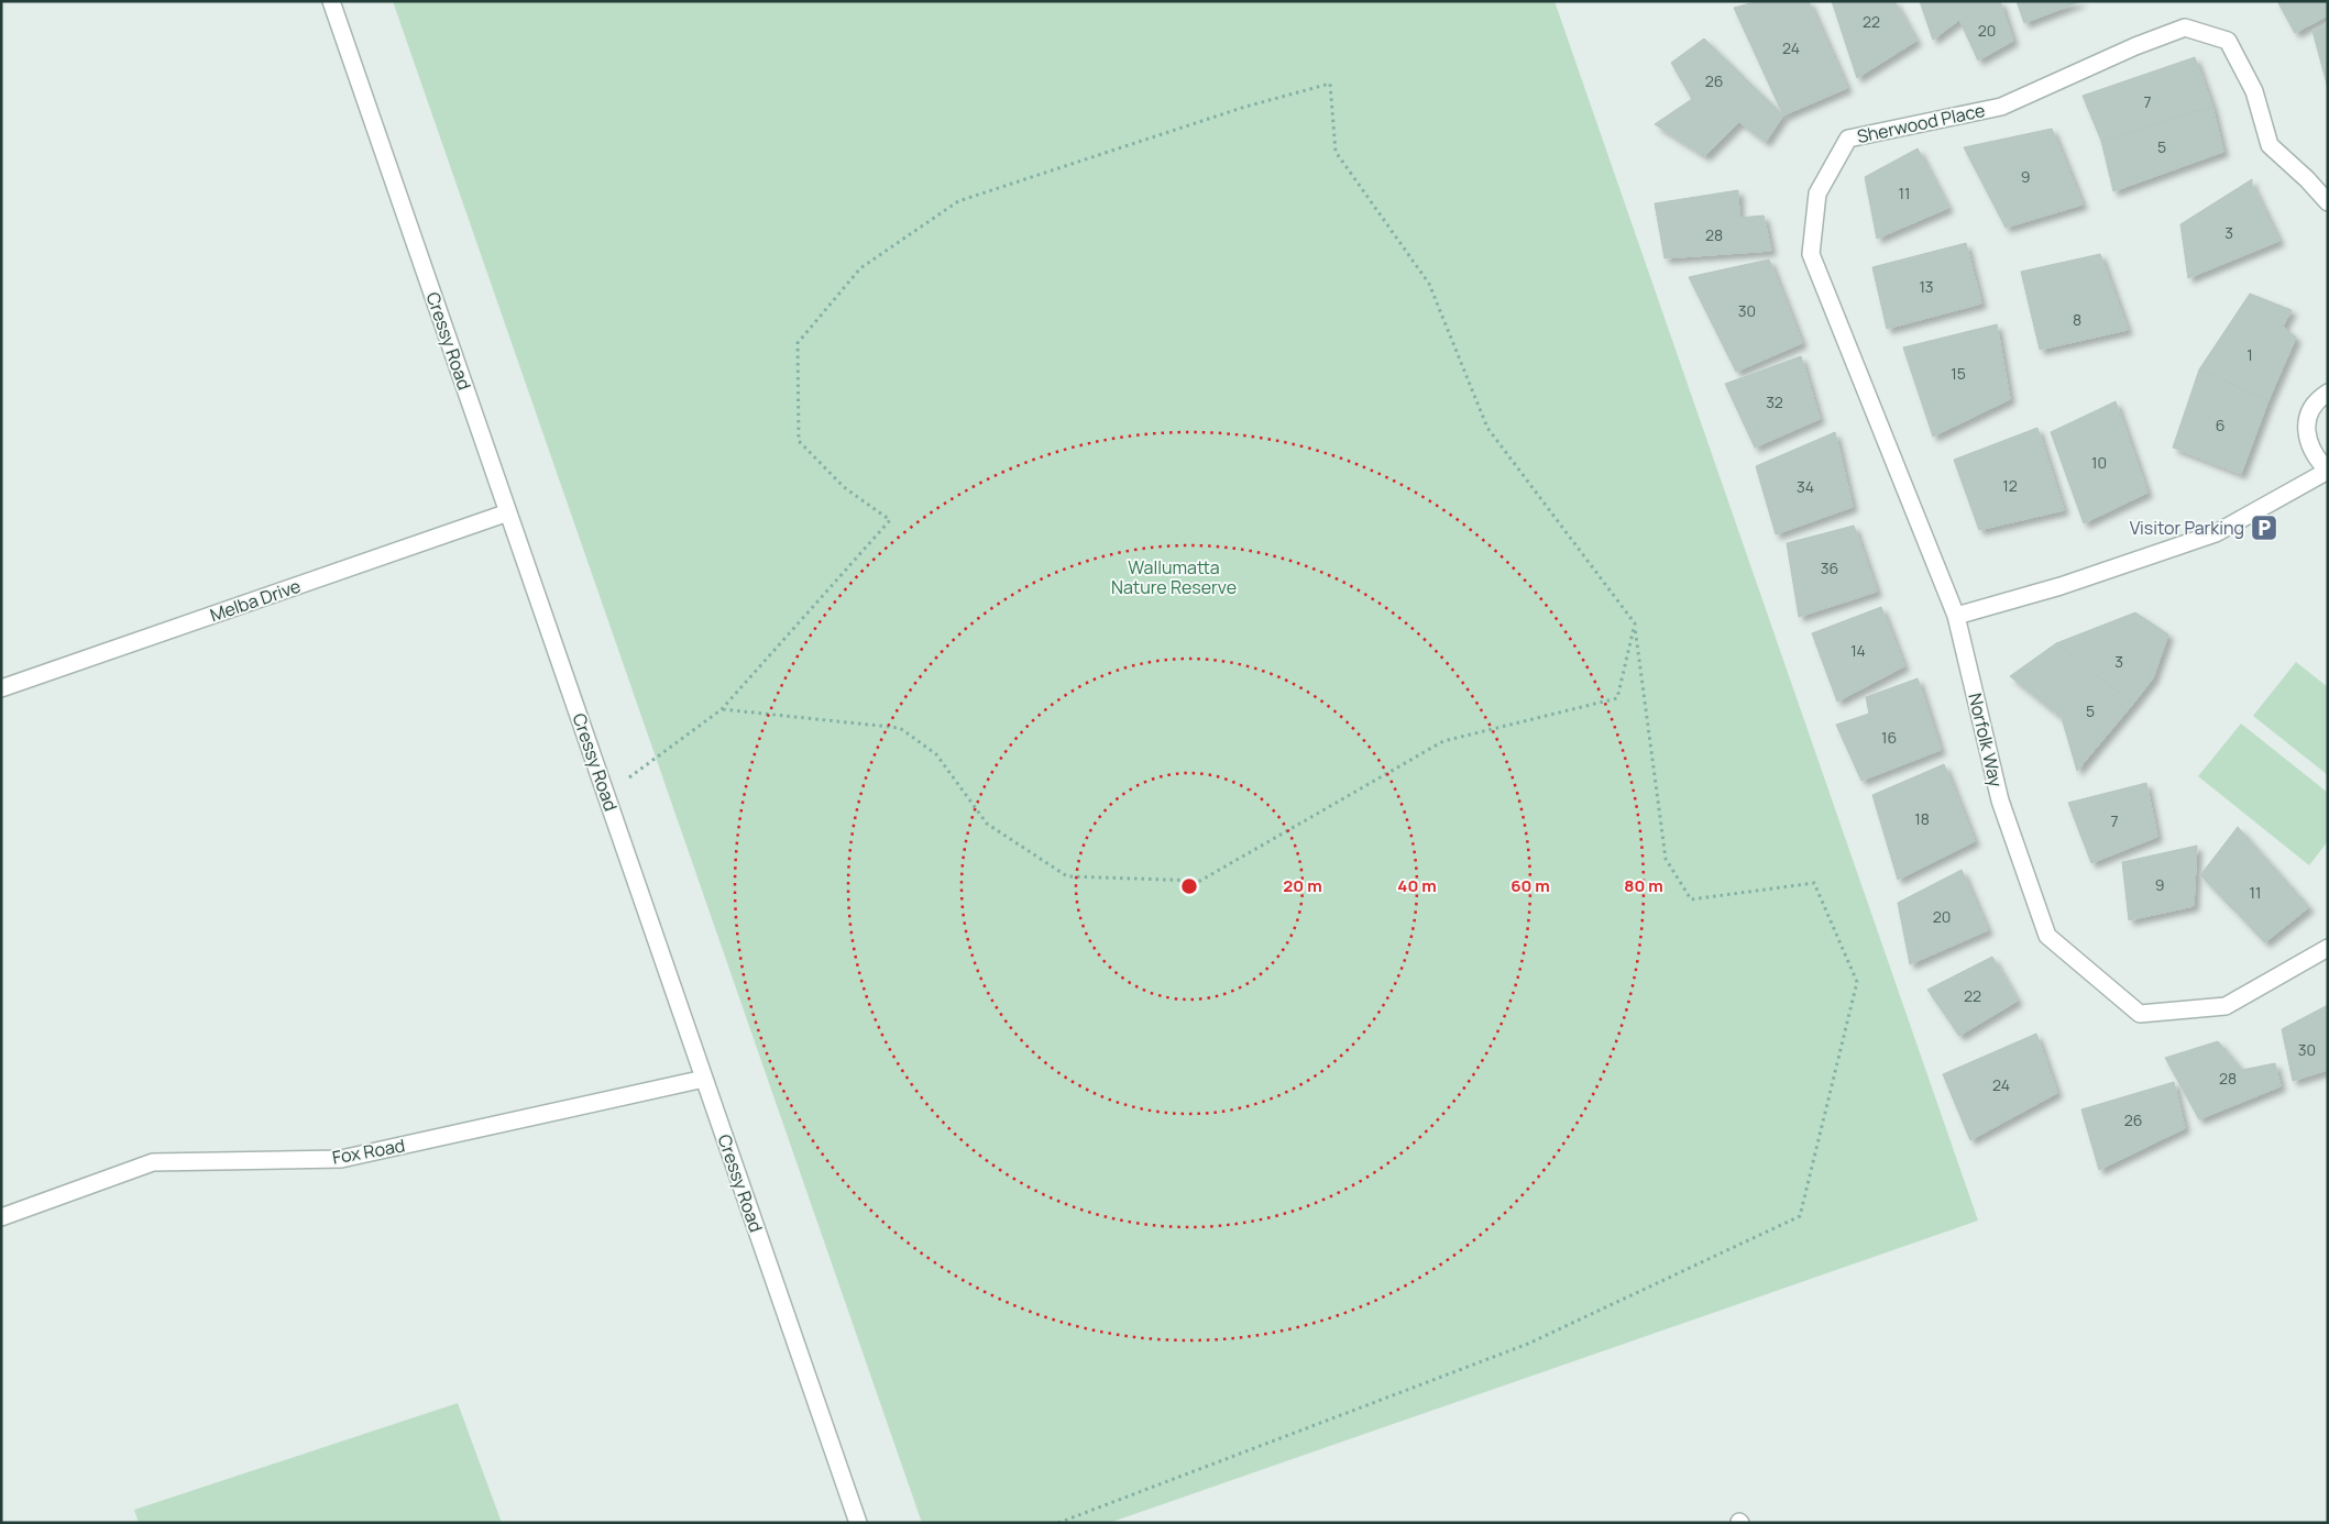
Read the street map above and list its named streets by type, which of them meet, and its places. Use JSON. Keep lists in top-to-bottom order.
{
  "streets": {
    "street": [
      "Sherwood Place",
      "Cressy Road",
      "Melba Drive",
      "Norfolk Way",
      "Fox Road"
    ]
  },
  "crossings": [
    ["Sherwood Place", "Norfolk Way"],
    ["Cressy Road", "Melba Drive"],
    ["Cressy Road", "Fox Road"]
  ],
  "parks": ["Wallumatta Nature Reserve"],
  "places": {
    "parking": ["Visitor Parking"]
  },
  "house_numbers": [
    "22",
    "20",
    "24",
    "26",
    "7",
    "5",
    "9",
    "11",
    "3",
    "28",
    "13",
    "30",
    "8",
    "1",
    "15",
    "32",
    "6",
    "10",
    "12",
    "34",
    "36",
    "14",
    "3",
    "5",
    "16",
    "18",
    "7",
    "9",
    "11",
    "20",
    "22",
    "30",
    "28",
    "24",
    "26"
  ],
  "rings": [
    "20 m",
    "40 m",
    "60 m",
    "80 m"
  ]
}
